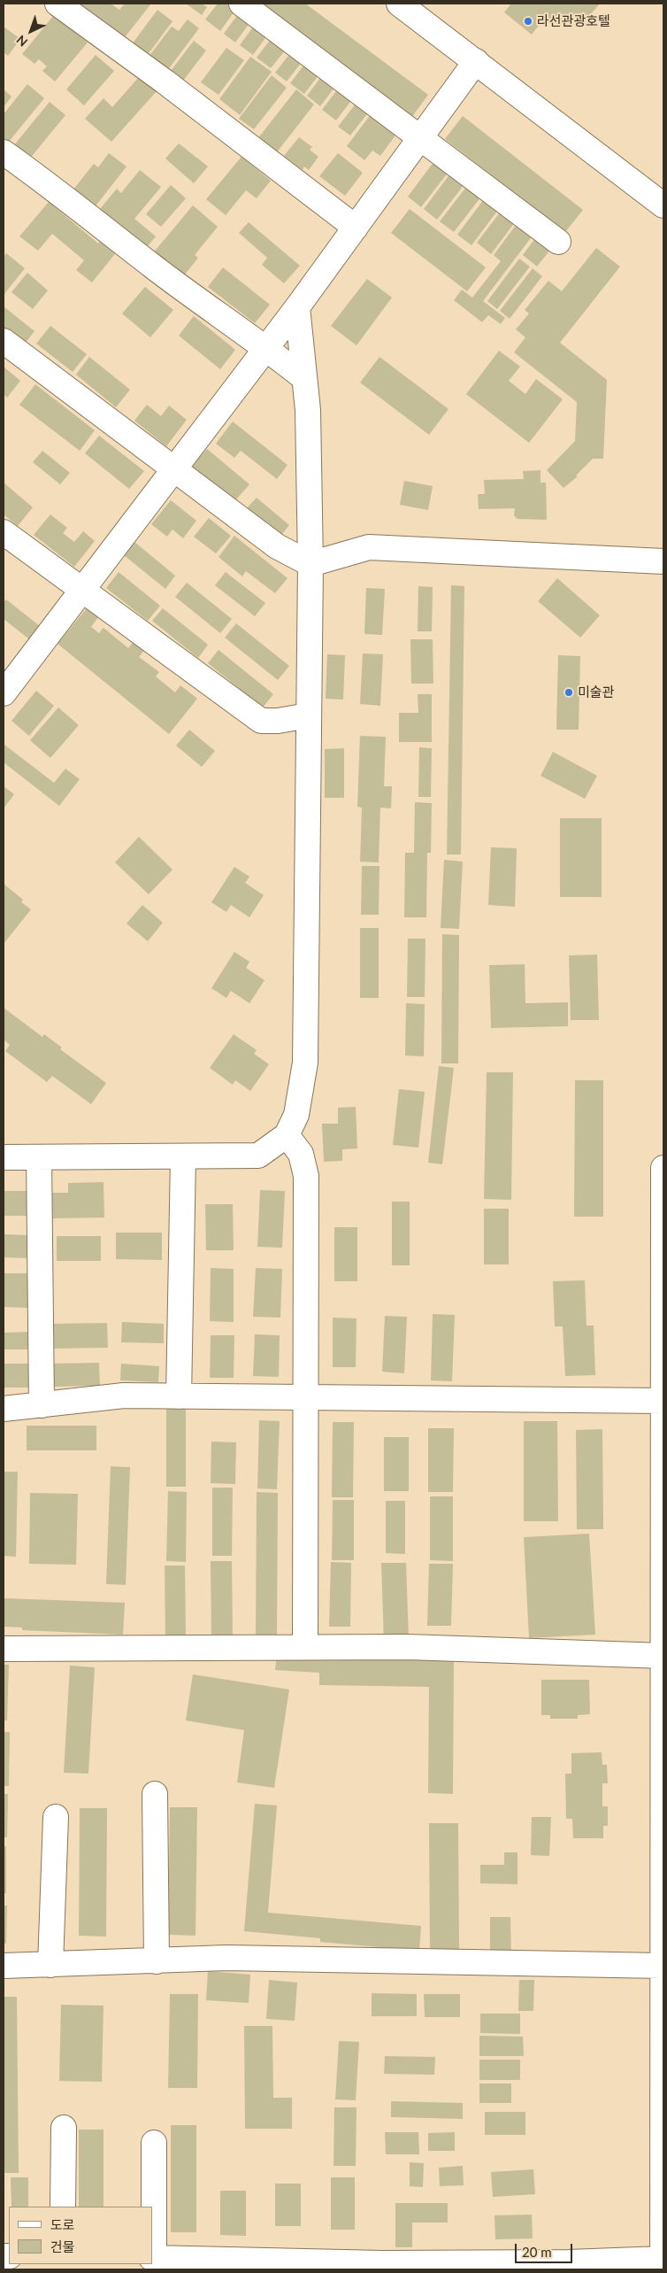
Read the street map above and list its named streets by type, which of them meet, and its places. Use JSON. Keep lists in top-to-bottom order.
{
  "places": ["라선관광호텔", "미술관"],
  "legend": ["도로", "건물"],
  "scale_bar": "20 m",
  "north": "bottom left"
}
